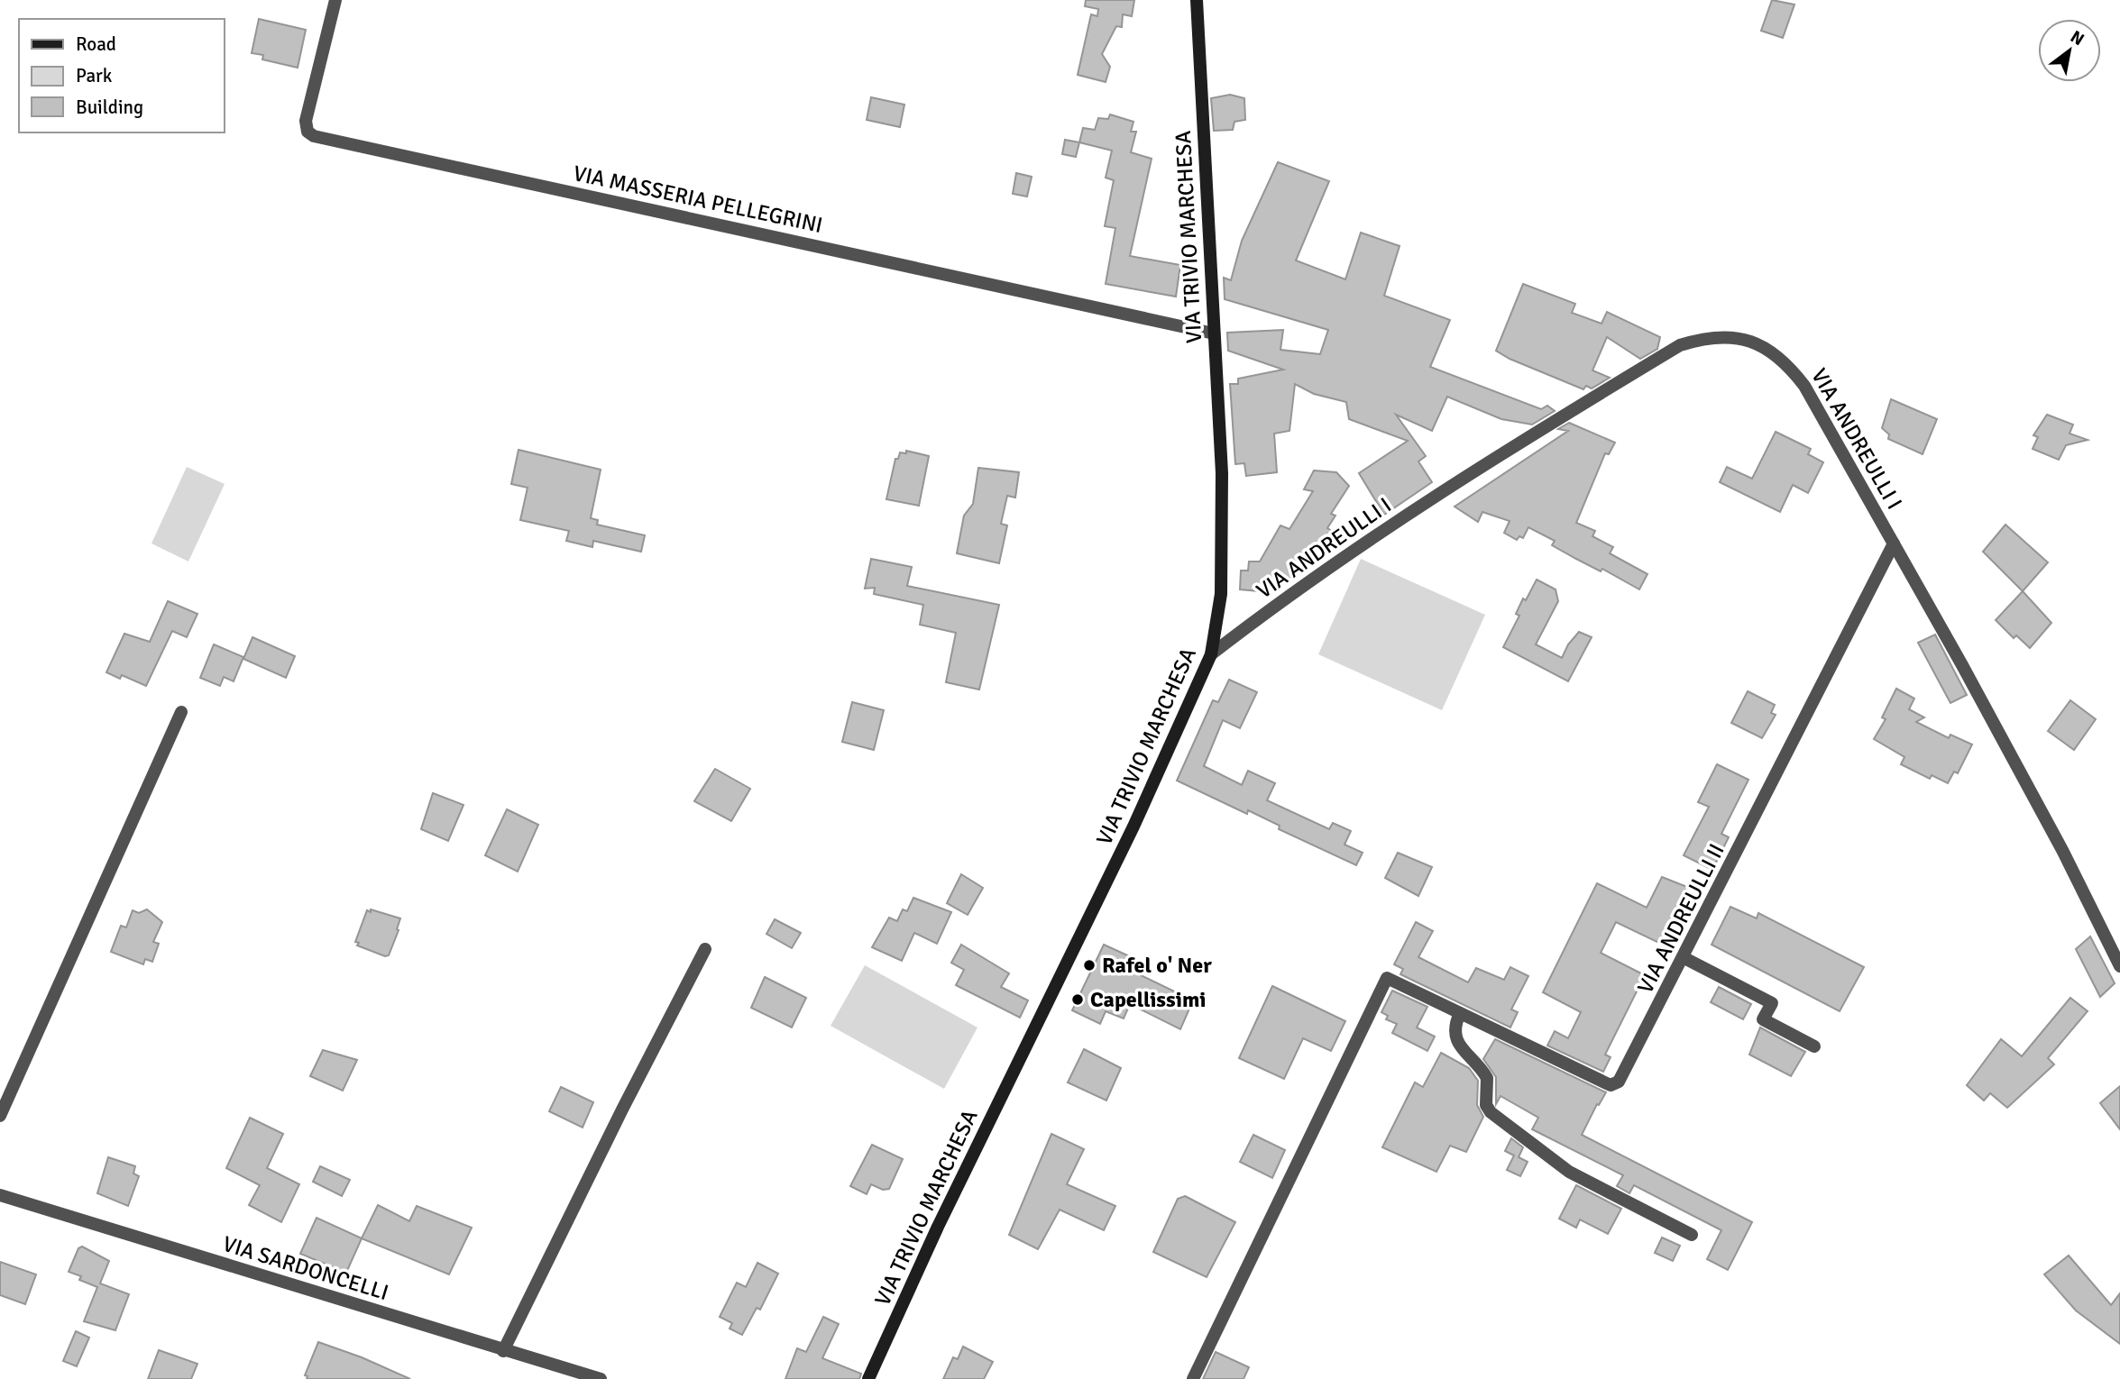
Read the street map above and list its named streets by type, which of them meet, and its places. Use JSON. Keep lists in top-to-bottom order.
{
  "streets": {
    "street": [
      "VIA MASSERIA PELLEGRINI",
      "VIA TRIVIO MARCHESA",
      "VIA ANDREULLI I",
      "VIA ANDREULLI II",
      "VIA SARDONCELLI"
    ]
  },
  "crossings": [
    ["VIA MASSERIA PELLEGRINI", "VIA TRIVIO MARCHESA"],
    ["VIA TRIVIO MARCHESA", "VIA ANDREULLI I"],
    ["VIA ANDREULLI I", "VIA ANDREULLI II"]
  ],
  "places": ["Rafel o' Ner", "Capellissimi"],
  "legend": ["Road", "Park", "Building"],
  "north": "top right"
}
